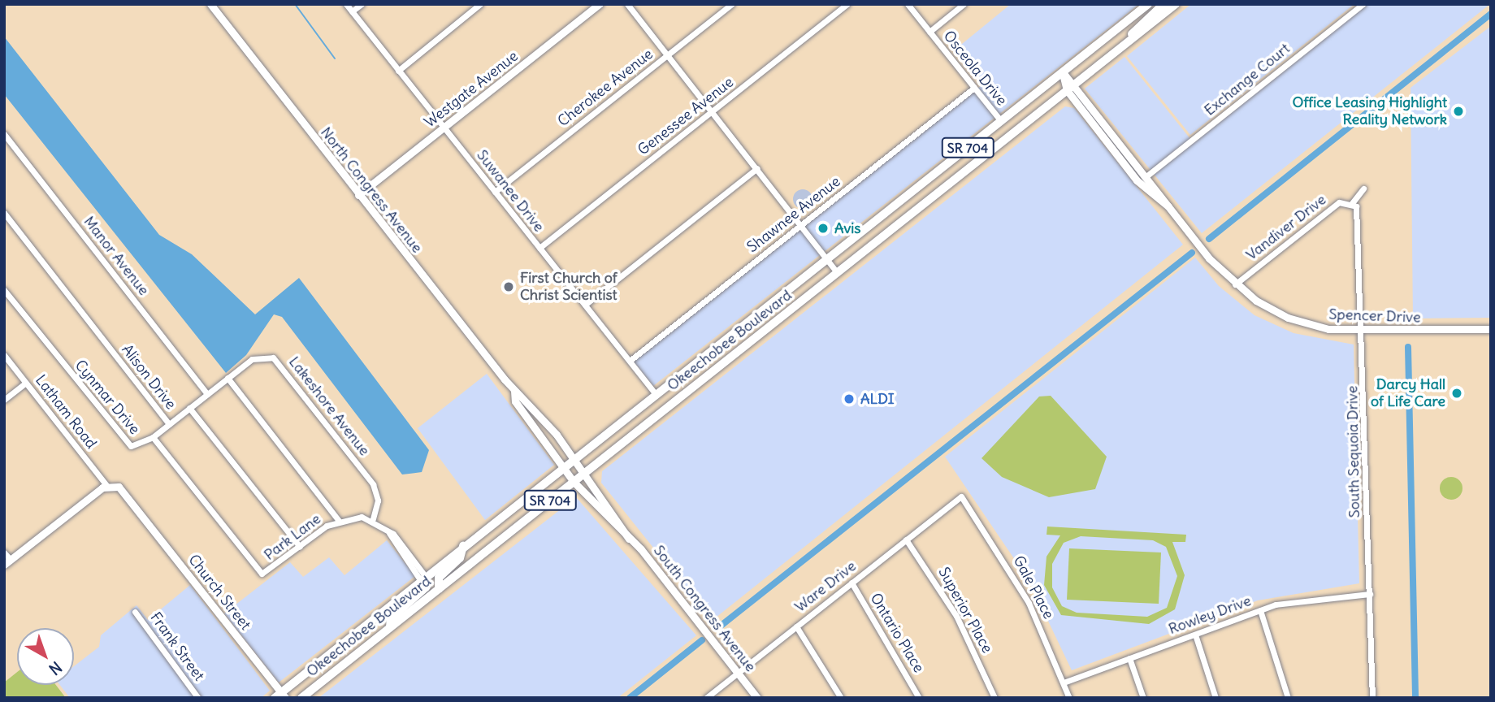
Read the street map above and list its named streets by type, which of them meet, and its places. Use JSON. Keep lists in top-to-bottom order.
{
  "streets": {
    "main road": ["SR 704", "Okeechobee Boulevard"],
    "street": [
      "Osceola Drive",
      "Exchange Court",
      "Cherokee Avenue",
      "Westgate Avenue",
      "Genessee Avenue",
      "North Congress Avenue",
      "Suwanee Drive",
      "Shawnee Avenue",
      "Vandiver Drive",
      "Manor Avenue",
      "Spencer Drive",
      "Alison Drive",
      "Cynmar Drive",
      "Lakeshore Avenue",
      "Latham Road",
      "South Sequoia Drive",
      "Park Lane",
      "Ware Drive",
      "Gale Place",
      "Church Street",
      "South Congress Avenue",
      "Superior Place",
      "Rowley Drive",
      "Ontario Place",
      "Frank Street"
    ]
  },
  "crossings": [
    ["Osceola Drive", "Shawnee Avenue"],
    ["Osceola Drive", "Okeechobee Boulevard"],
    ["Exchange Court", "Spencer Drive"],
    ["Cherokee Avenue", "Suwanee Drive"],
    ["Westgate Avenue", "North Congress Avenue"],
    ["Westgate Avenue", "Suwanee Drive"],
    ["Genessee Avenue", "Suwanee Drive"],
    ["North Congress Avenue", "Okeechobee Boulevard"],
    ["North Congress Avenue", "South Congress Avenue"],
    ["Suwanee Drive", "Shawnee Avenue"],
    ["Suwanee Drive", "Okeechobee Boulevard"],
    ["Vandiver Drive", "Spencer Drive"],
    ["Vandiver Drive", "South Sequoia Drive"],
    ["Spencer Drive", "Okeechobee Boulevard"],
    ["Spencer Drive", "South Sequoia Drive"],
    ["Okeechobee Boulevard", "Church Street"],
    ["Okeechobee Boulevard", "South Congress Avenue"],
    ["Alison Drive", "Park Lane"],
    ["Cynmar Drive", "Park Lane"],
    ["Lakeshore Avenue", "Park Lane"],
    ["Latham Road", "Church Street"],
    ["South Sequoia Drive", "Rowley Drive"],
    ["Ware Drive", "Gale Place"],
    ["Ware Drive", "South Congress Avenue"],
    ["Ware Drive", "Superior Place"],
    ["Ware Drive", "Ontario Place"],
    ["Gale Place", "Rowley Drive"]
  ],
  "places": [
    "Office Leasing Highlight Reality Network",
    "Avis",
    "First Church of Christ Scientist",
    "Darcy Hall of Life Care",
    "ALDI"
  ],
  "north": "bottom right"
}
